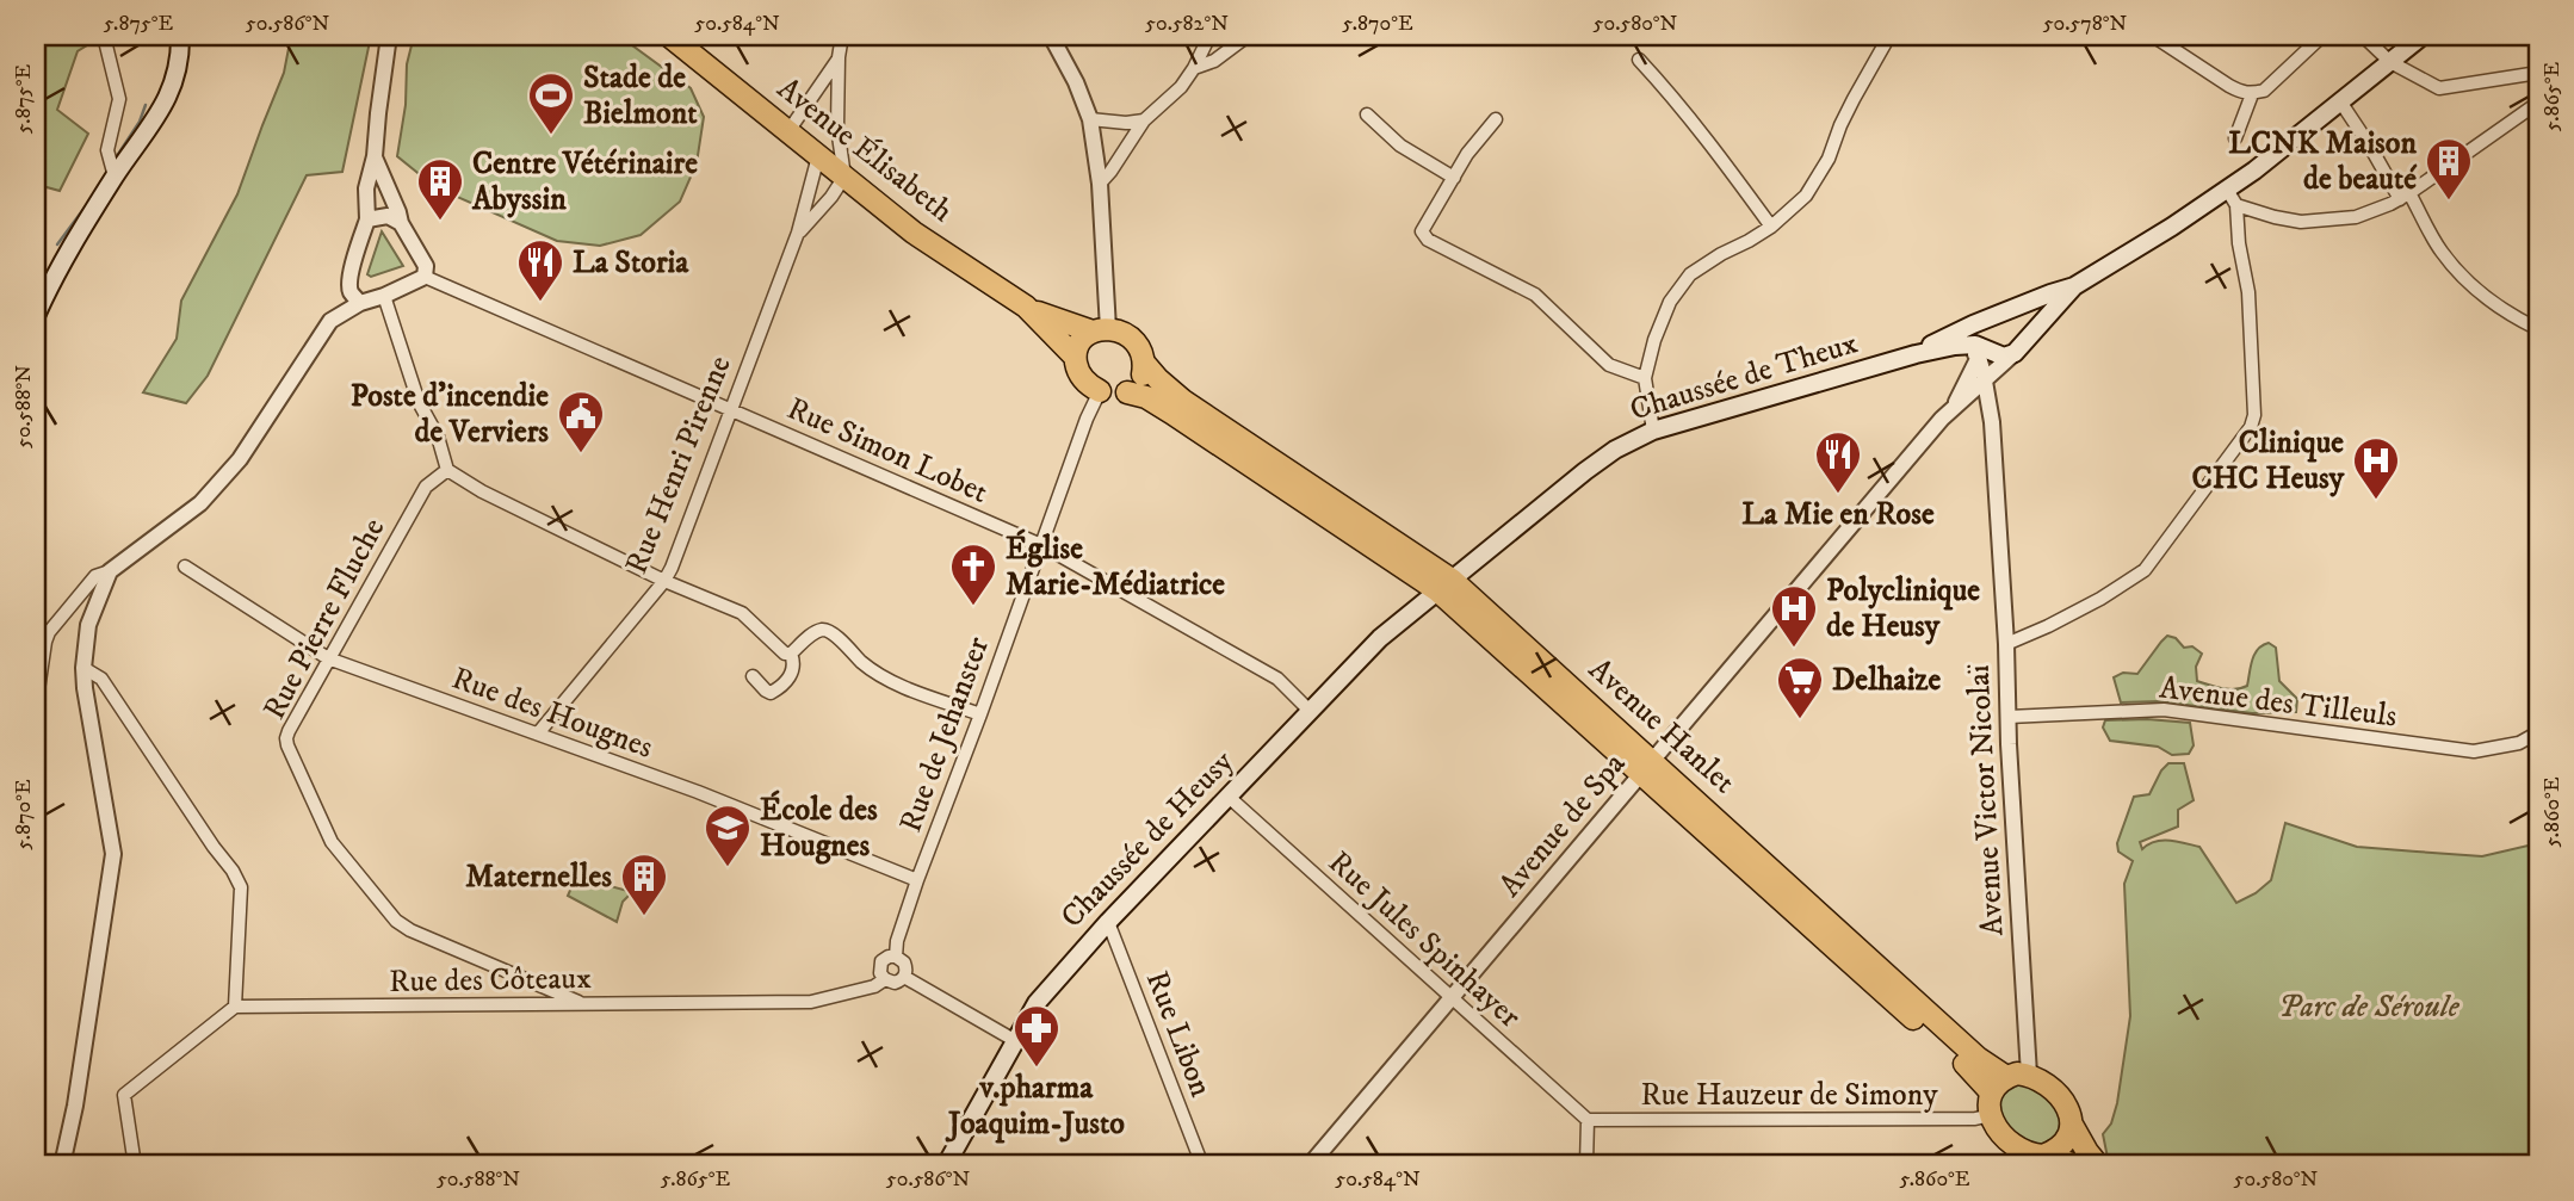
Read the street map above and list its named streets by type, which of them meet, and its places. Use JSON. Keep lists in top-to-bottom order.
{
  "streets": {
    "highway": ["Avenue Élisabeth", "Avenue Hanlet"],
    "main road": ["Chaussée de Theux", "Chaussée de Heusy"],
    "street": [
      "Rue Simon Lobet",
      "Rue Henri Pirenne",
      "Rue Pierre Fluche",
      "Avenue des Tilleuls",
      "Rue des Hougnes",
      "Rue de Jehanster",
      "Avenue Victor Nicolaï",
      "Avenue de Spa",
      "Rue Jules Spinhayer",
      "Rue des Côteaux",
      "Rue Libon",
      "Rue Hauzeur de Simony"
    ]
  },
  "crossings": [
    ["Avenue Élisabeth", "Rue Henri Pirenne"],
    ["Avenue Élisabeth", "Avenue Hanlet"],
    ["Avenue Élisabeth", "Rue de Jehanster"],
    ["Chaussée de Theux", "Avenue Hanlet"],
    ["Chaussée de Theux", "Avenue de Spa"],
    ["Chaussée de Theux", "Chaussée de Heusy"],
    ["Rue Simon Lobet", "Rue Henri Pirenne"],
    ["Rue Simon Lobet", "Rue de Jehanster"],
    ["Rue Simon Lobet", "Chaussée de Heusy"],
    ["Rue Henri Pirenne", "Rue des Hougnes"],
    ["Rue Pierre Fluche", "Rue des Hougnes"],
    ["Rue Pierre Fluche", "Rue des Côteaux"],
    ["Avenue des Tilleuls", "Avenue Victor Nicolaï"],
    ["Rue des Hougnes", "Rue de Jehanster"],
    ["Avenue Hanlet", "Rue de Jehanster"],
    ["Avenue Hanlet", "Avenue Victor Nicolaï"],
    ["Avenue Hanlet", "Avenue de Spa"],
    ["Avenue Hanlet", "Chaussée de Heusy"],
    ["Avenue Hanlet", "Rue Hauzeur de Simony"],
    ["Rue de Jehanster", "Rue des Côteaux"],
    ["Avenue Victor Nicolaï", "Rue Hauzeur de Simony"],
    ["Avenue de Spa", "Rue Jules Spinhayer"],
    ["Chaussée de Heusy", "Rue Jules Spinhayer"],
    ["Chaussée de Heusy", "Rue Libon"],
    ["Rue Jules Spinhayer", "Rue Hauzeur de Simony"]
  ],
  "parks": ["Parc de Séroule"],
  "places": {
    "sports": ["Stade de Bielmont"],
    "building": ["LCNK Maison de beauté", "Centre Vétérinaire Abyssin", "Maternelles"],
    "restaurant": ["La Storia", "La Mie en Rose"],
    "public building": ["Poste d'incendie de Verviers"],
    "hospital": ["Clinique CHC Heusy", "Polyclinique de Heusy"],
    "church": ["Église Marie-Médiatrice"],
    "supermarket": ["Delhaize"],
    "school or university": ["École des Hougnes"],
    "pharmacy": ["v.pharma Joaquim-Justo"]
  },
  "coordinates": [
    "5.875°E",
    "50.586°N",
    "50.584°N",
    "50.582°N",
    "5.870°E",
    "50.580°N",
    "50.578°N",
    "5.865°E",
    "50.588°N",
    "5.860°E"
  ]
}
